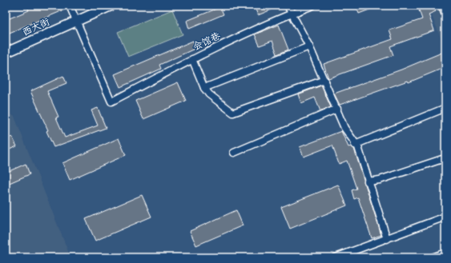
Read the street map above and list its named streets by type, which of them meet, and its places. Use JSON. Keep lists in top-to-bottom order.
{
  "streets": {
    "main road": ["西大街"],
    "street": ["会馆巷"]
  },
  "crossings": [
    ["西大街", "会馆巷"]
  ]
}
